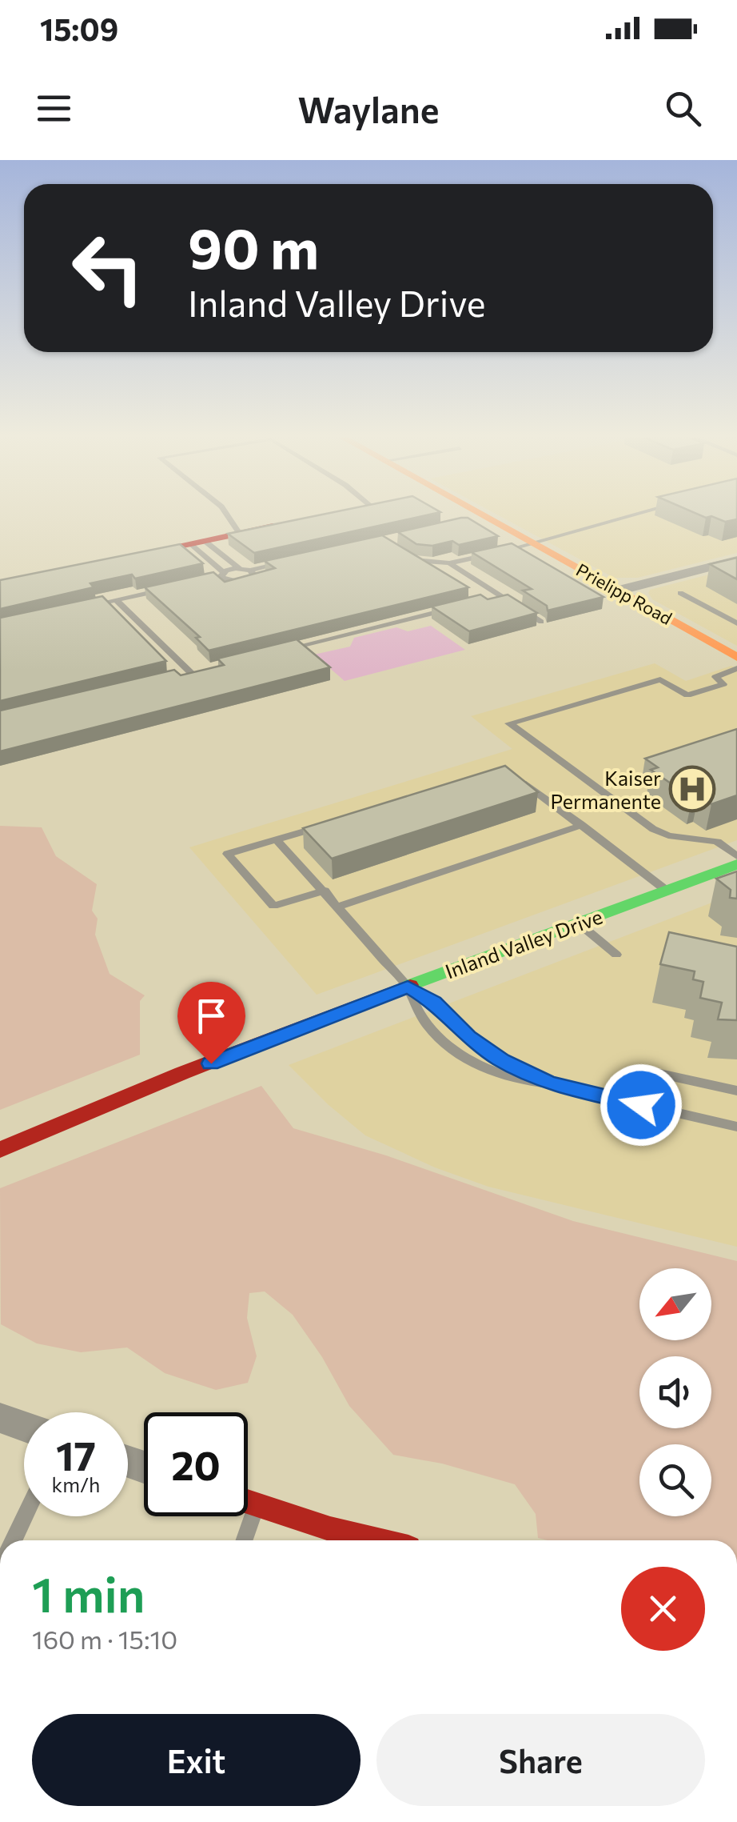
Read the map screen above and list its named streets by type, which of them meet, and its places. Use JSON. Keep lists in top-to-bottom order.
{
  "streets": {
    "street": ["Prielipp Road", "Inland Valley Drive"]
  },
  "places": {
    "hospital": ["Kaiser Permanente"]
  },
  "north": "bottom left",
  "page": {
    "status": "15:09",
    "header": "Waylane",
    "turn": ["90 m", "Inland Valley Drive"],
    "speed": "17 km/h",
    "limit": "20",
    "heading": ["1 min", "160 m · 15:10"],
    "buttons": ["Exit", "Share"]
  }
}
